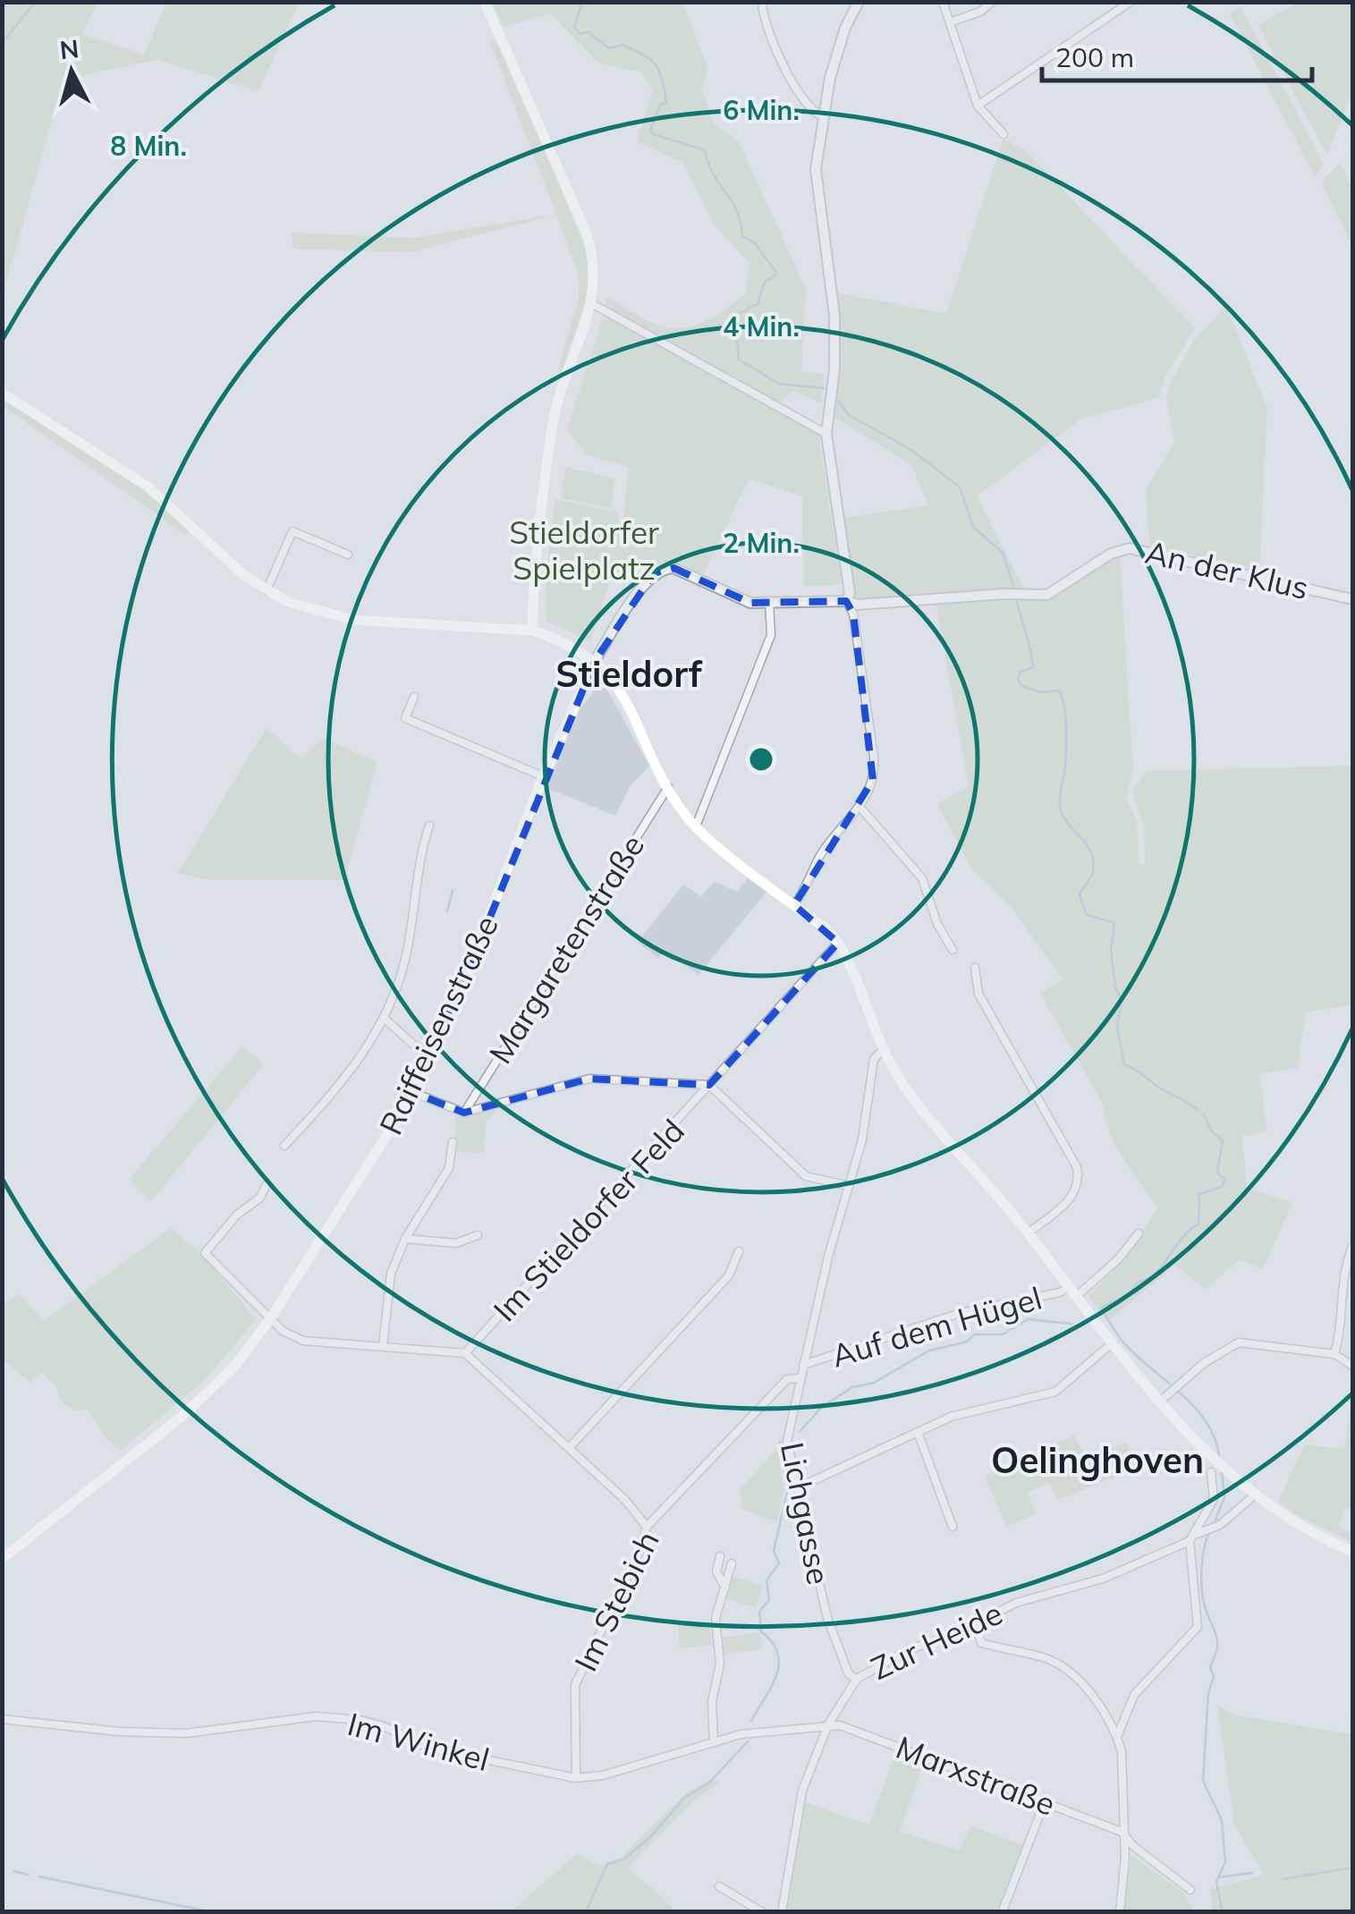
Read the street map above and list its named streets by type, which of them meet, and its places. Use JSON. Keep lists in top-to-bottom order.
{
  "streets": {
    "main road": ["Raiffeisenstraße"],
    "street": [
      "An der Klus",
      "Margaretenstraße",
      "Im Stieldorfer Feld",
      "Auf dem Hügel",
      "Lichgasse",
      "Im Stebich",
      "Zur Heide",
      "Im Winkel",
      "Marxstraße"
    ]
  },
  "crossings": [
    ["An der Klus", "Raiffeisenstraße"],
    ["Auf dem Hügel", "Lichgasse"],
    ["Lichgasse", "Im Stebich"],
    ["Lichgasse", "Zur Heide"],
    ["Im Stebich", "Im Winkel"],
    ["Zur Heide", "Im Winkel"],
    ["Zur Heide", "Marxstraße"],
    ["Im Winkel", "Marxstraße"]
  ],
  "districts": ["Stieldorf", "Oelinghoven"],
  "parks": ["Stieldorfer Spielplatz"],
  "scale_bar": "200 m",
  "north": "top",
  "rings": [
    "6 Min.",
    "8 Min.",
    "4 Min.",
    "2 Min."
  ]
}
